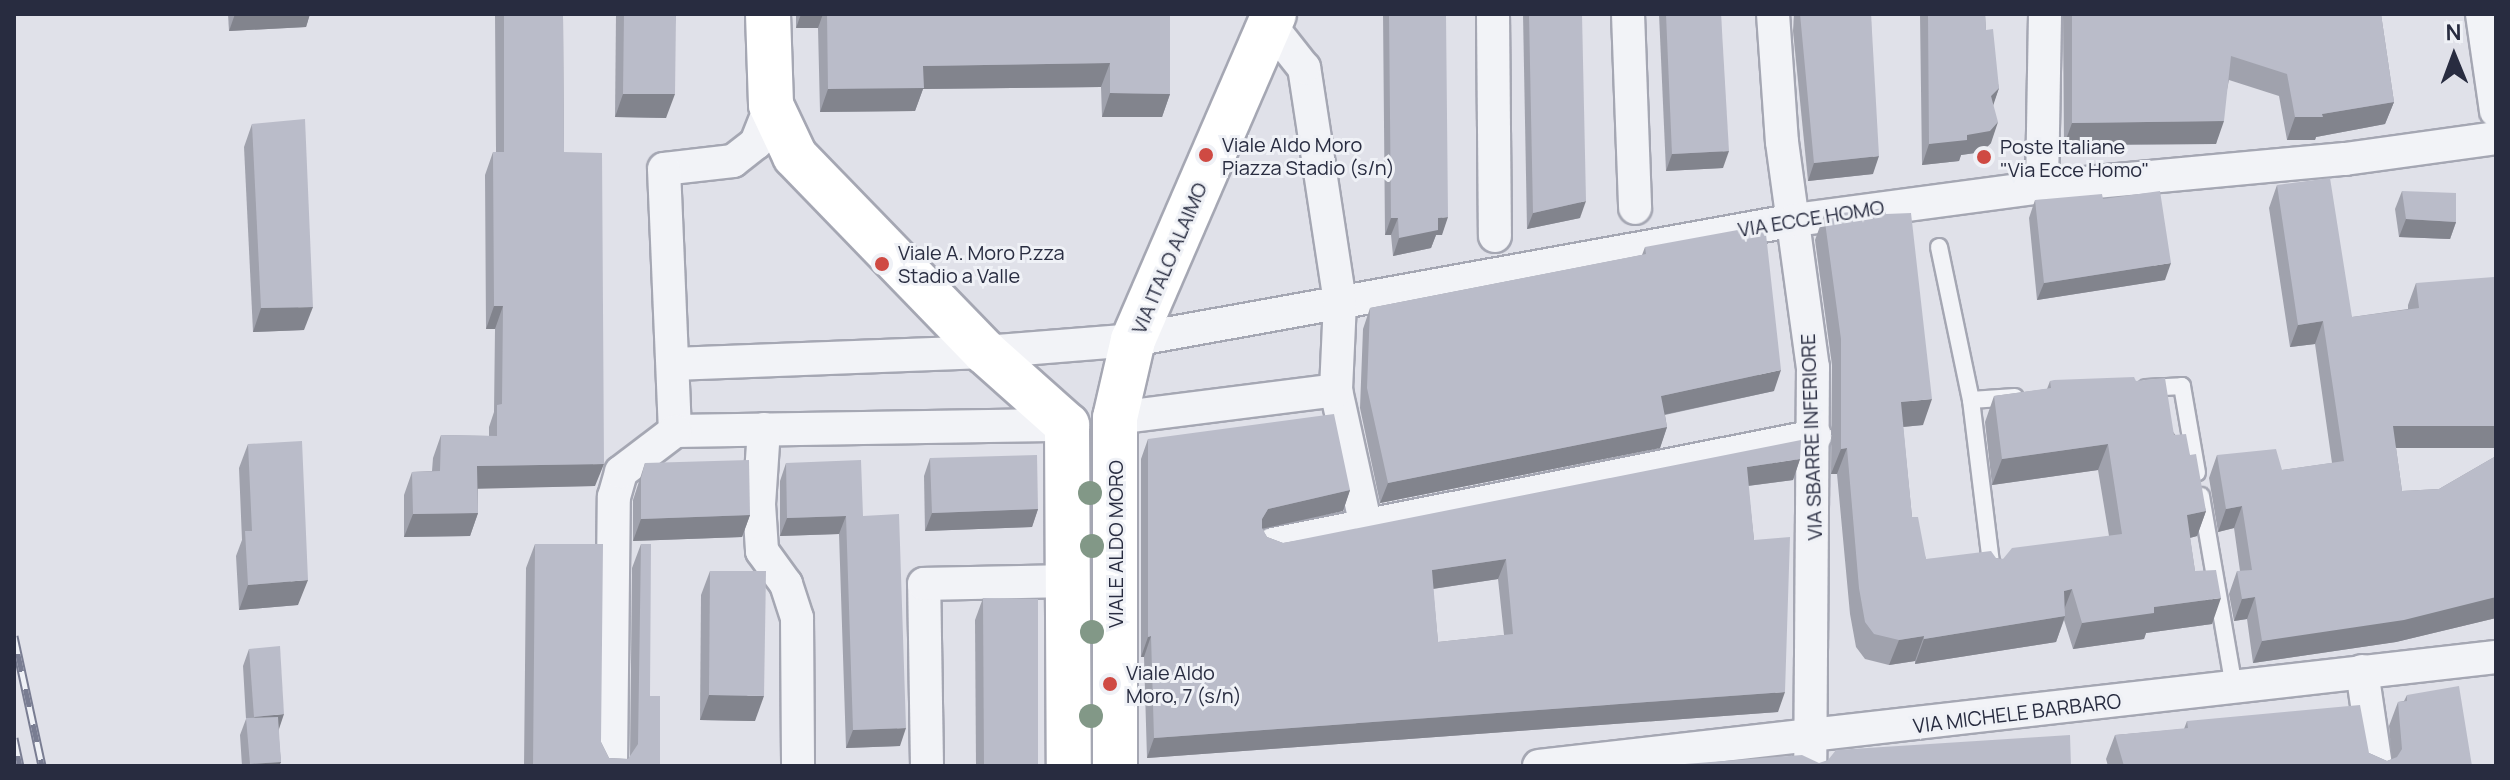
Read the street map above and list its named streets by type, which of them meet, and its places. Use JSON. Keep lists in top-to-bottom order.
{
  "streets": {
    "street": [
      "VIA ECCE HOMO",
      "VIA ITALO ALAIMO",
      "VIA SBARRE INFERIORE",
      "VIALE ALDO MORO",
      "VIA MICHELE BARBARO"
    ]
  },
  "crossings": [
    ["VIA ECCE HOMO", "VIA ITALO ALAIMO"],
    ["VIA ECCE HOMO", "VIA SBARRE INFERIORE"],
    ["VIA ITALO ALAIMO", "VIALE ALDO MORO"],
    ["VIA SBARRE INFERIORE", "VIA MICHELE BARBARO"]
  ],
  "places": [
    "Viale Aldo Moro Piazza Stadio (s/n)",
    "Poste Italiane \"Via Ecce Homo\"",
    "Viale A. Moro P.zza Stadio a Valle",
    "Viale Aldo Moro, 7 (s/n)"
  ],
  "north": "top"
}
